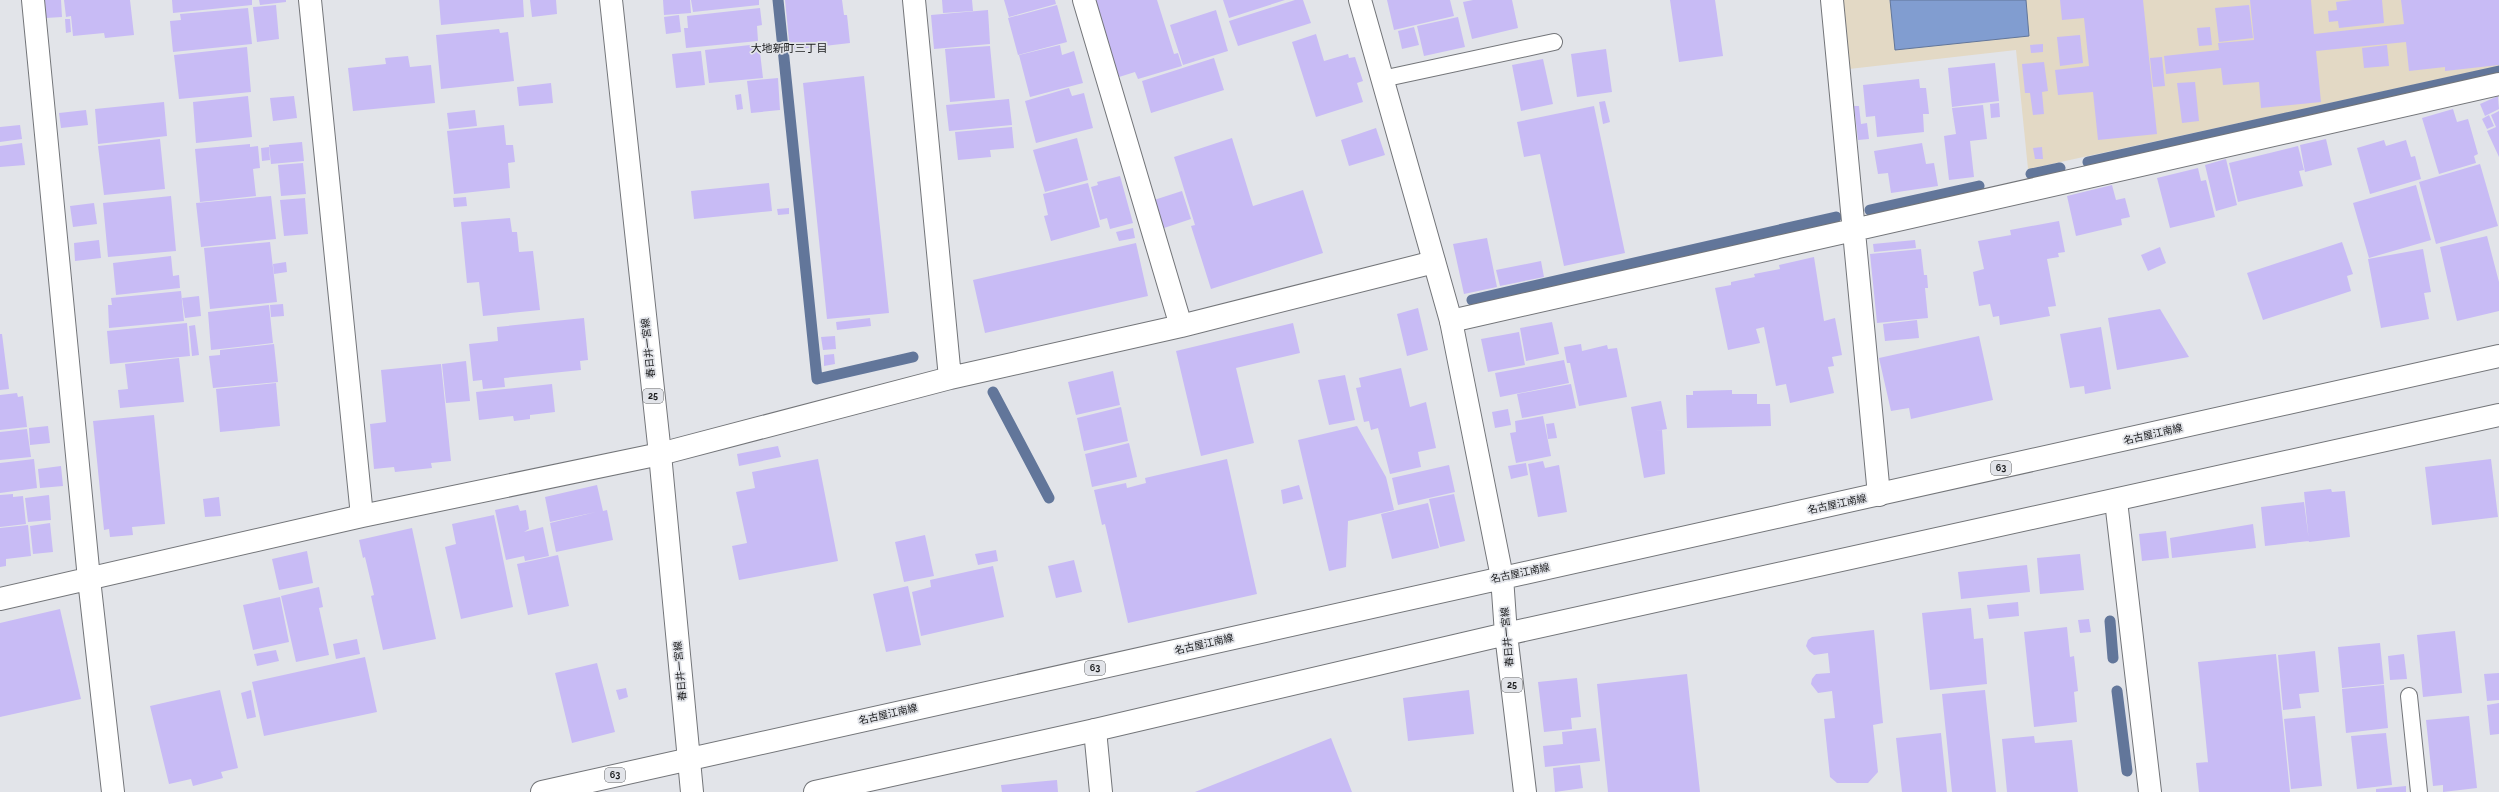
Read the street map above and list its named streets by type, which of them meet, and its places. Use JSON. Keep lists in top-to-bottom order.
{
  "streets": {
    "street": [
      "春日井一宮線",
      "25",
      "名古屋江南線",
      "63"
    ]
  },
  "crossings": [
    ["春日井一宮線", "名古屋江南線"]
  ],
  "districts": ["大地新町三丁目"]
}
